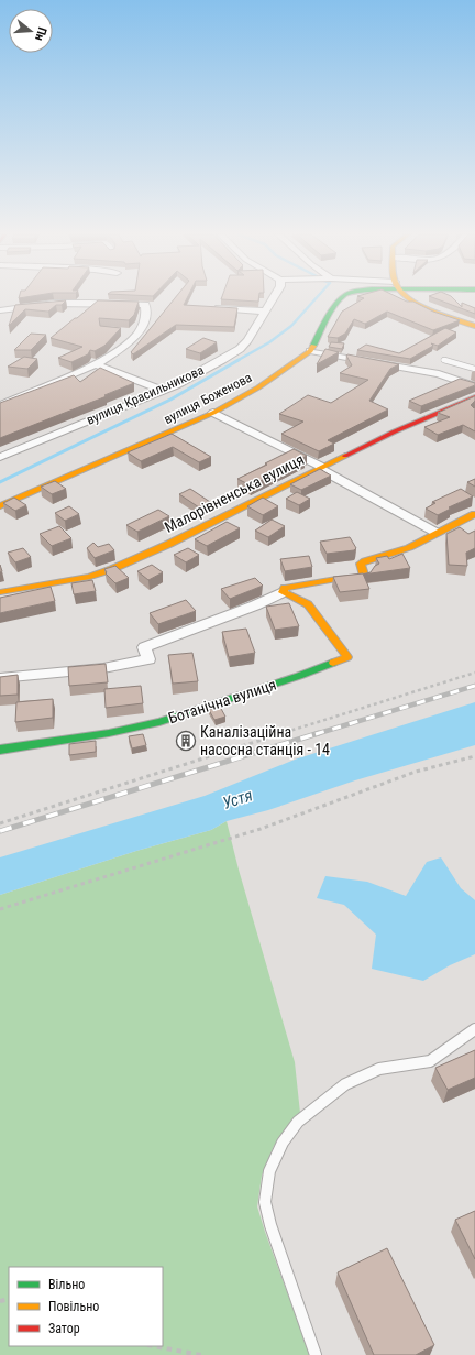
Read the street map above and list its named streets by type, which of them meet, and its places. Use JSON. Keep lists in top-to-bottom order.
{
  "streets": {
    "street": [
      "вулиця Красильникова",
      "вулиця Боженова",
      "Малорівненська вулиця",
      "Ботанічна вулиця"
    ]
  },
  "water": ["Устя"],
  "places": {
    "building": ["Каналізаційна насосна станція - 14"]
  },
  "legend": ["Вільно", "Повільно", "Затор"],
  "north": "right"
}
